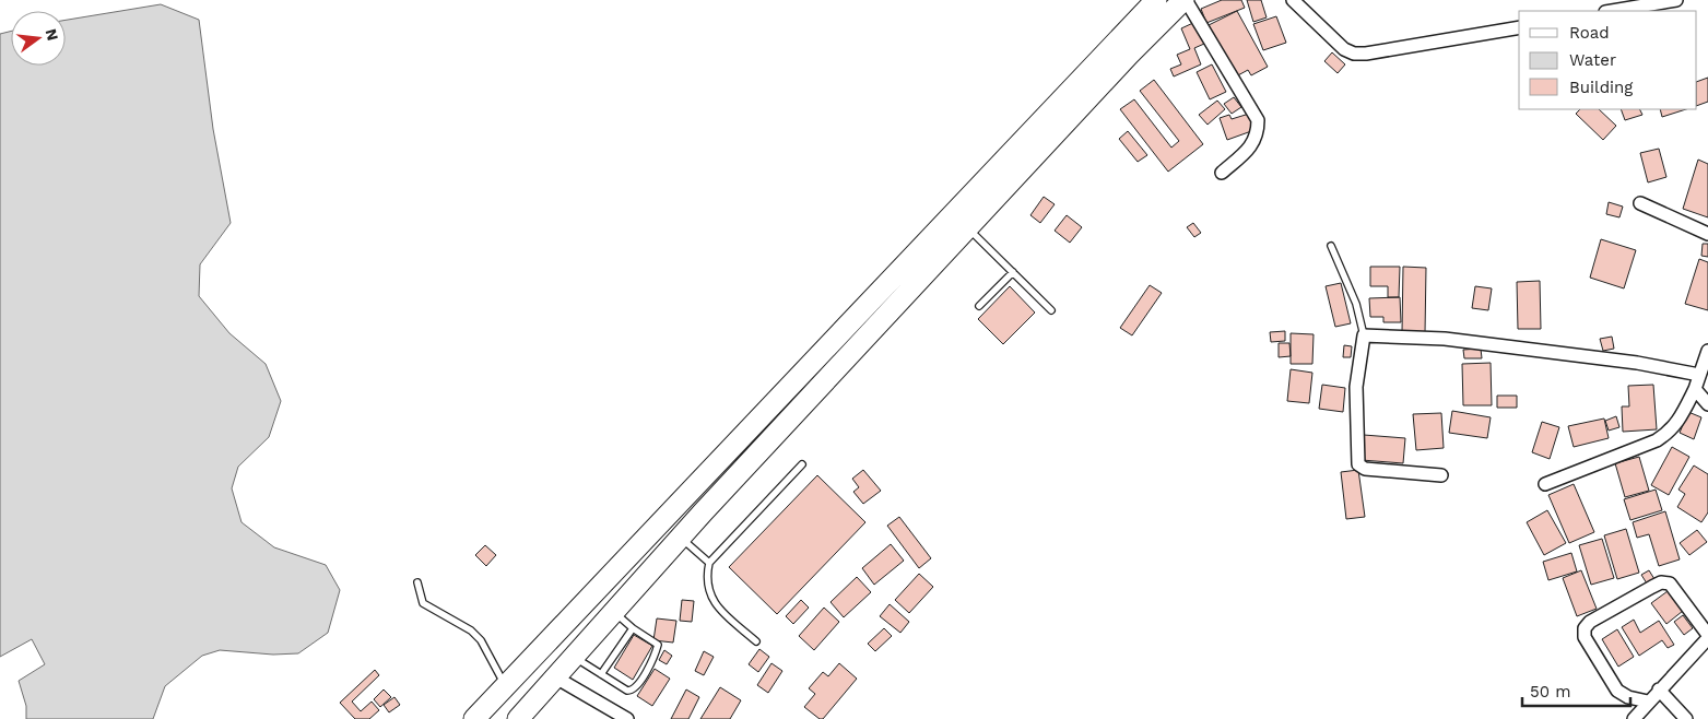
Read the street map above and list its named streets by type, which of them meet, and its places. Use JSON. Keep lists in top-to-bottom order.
{
  "legend": ["Road", "Water", "Building"],
  "scale_bar": "50 m",
  "north": "right"
}
